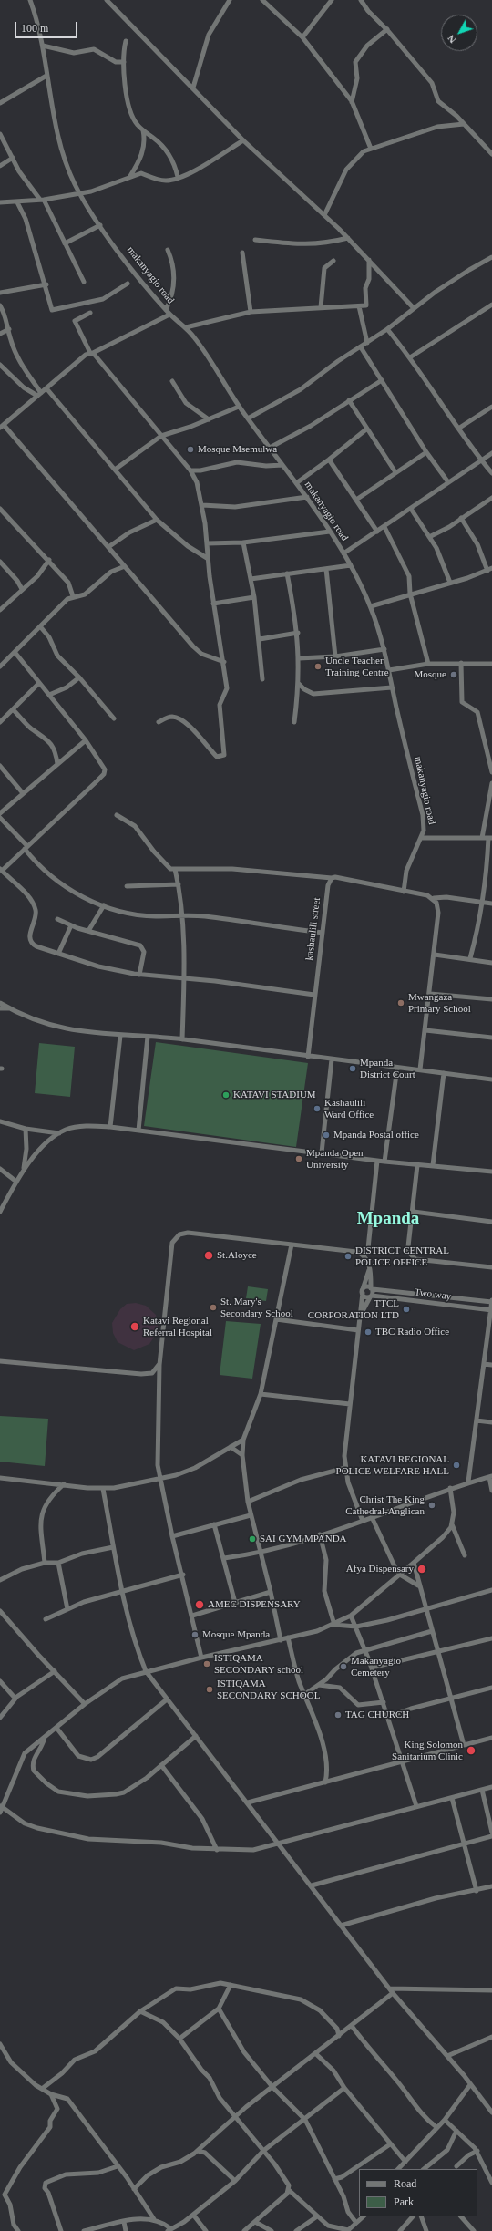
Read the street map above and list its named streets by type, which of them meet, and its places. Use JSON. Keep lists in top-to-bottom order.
{
  "streets": {
    "street": ["makanyagio road", "kashaulili street", "Two way"]
  },
  "districts": ["Mpanda"],
  "places": [
    "Mosque Msemulwa",
    "Uncle Teacher Training Centre",
    "Mosque",
    "Mwangaza Primary School",
    "Mpanda District Court",
    "KATAVI STADIUM",
    "Kashaulili Ward Office",
    "Mpanda Postal office",
    "Mpanda Open University",
    "St.Aloyce",
    "DISTRICT CENTRAL POLICE OFFICE",
    "St. Mary's Secondary School",
    "TTCL CORPORATION LTD",
    "Katavi Regional Referral Hospital",
    "TBC Radio Office",
    "KATAVI REGIONAL POLICE WELFARE HALL",
    "Christ The King Cathedral-Anglican",
    "SAI GYM MPANDA",
    "Afya Dispensary",
    "AMEC DISPENSARY",
    "Mosque Mpanda",
    "ISTIQAMA SECONDARY school",
    "Makanyagio Cemetery",
    "ISTIQAMA SECONDARY SCHOOL",
    "TAG CHURCH",
    "King Solomon Sanitarium Clinic"
  ],
  "legend": ["Road", "Park"],
  "scale_bar": "100 m",
  "north": "bottom left"
}
